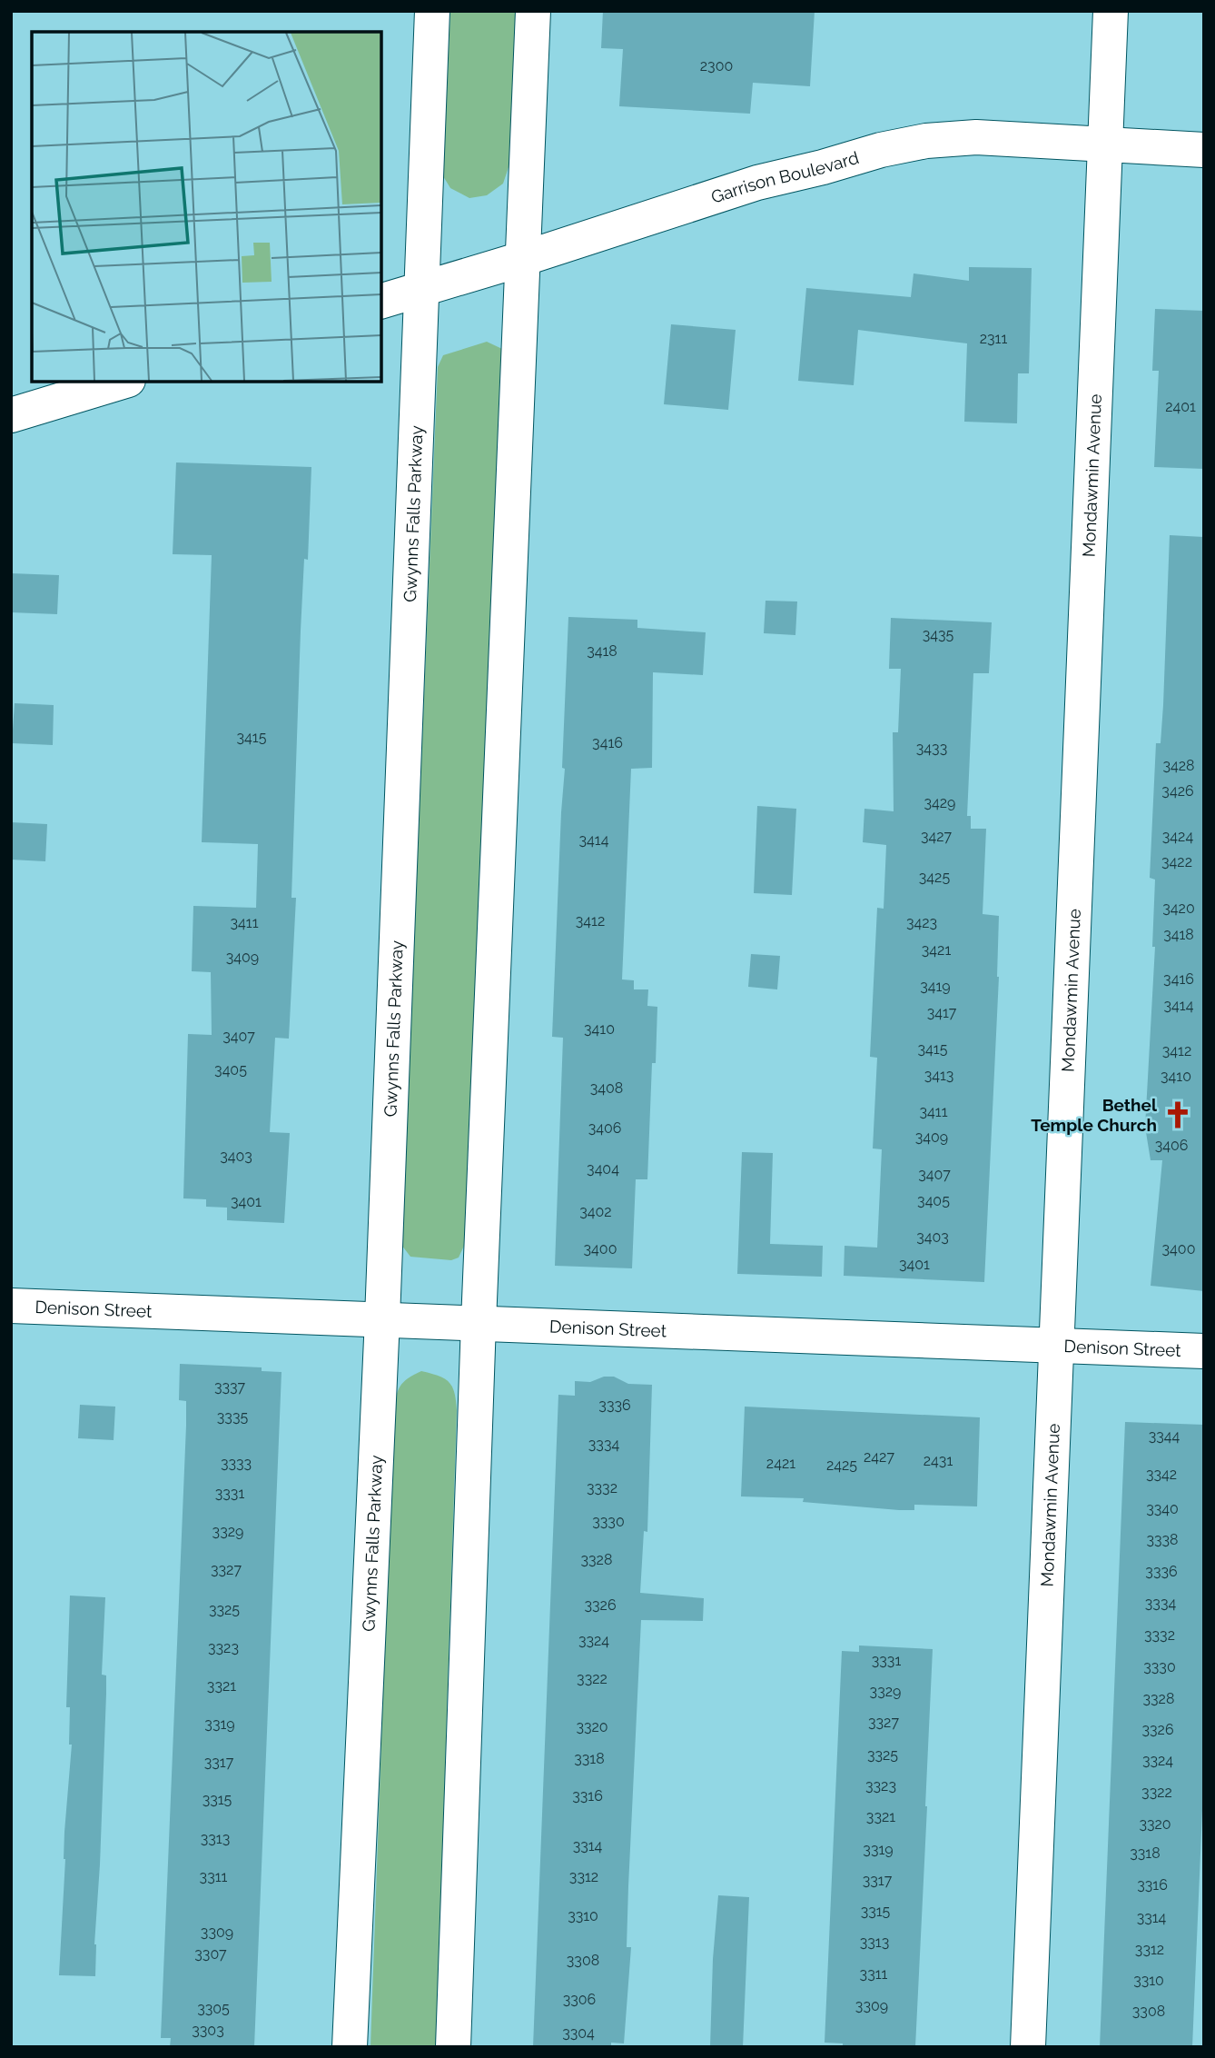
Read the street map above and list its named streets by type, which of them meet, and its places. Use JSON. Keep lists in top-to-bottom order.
{
  "streets": {
    "main road": [
      "Garrison Boulevard",
      "Mondawmin Avenue",
      "Gwynns Falls Parkway",
      "Denison Street"
    ]
  },
  "crossings": [
    ["Garrison Boulevard", "Mondawmin Avenue"],
    ["Garrison Boulevard", "Gwynns Falls Parkway"],
    ["Mondawmin Avenue", "Denison Street"],
    ["Gwynns Falls Parkway", "Denison Street"]
  ],
  "places": {
    "church": ["Bethel Temple Church"]
  },
  "house_numbers": [
    "2300",
    "2311",
    "2401",
    "3435",
    "3418",
    "3415",
    "3416",
    "3433",
    "3428",
    "3426",
    "3429",
    "3427",
    "3424",
    "3414",
    "3422",
    "3425",
    "3420",
    "3412",
    "3411",
    "3423",
    "3418",
    "3421",
    "3409",
    "3416",
    "3419",
    "3414",
    "3417",
    "3410",
    "3407",
    "3415",
    "3412",
    "3405",
    "3413",
    "3410",
    "3408",
    "3411",
    "3406",
    "3409",
    "3406",
    "3403",
    "3404",
    "3407",
    "3405",
    "3401",
    "3402",
    "3403",
    "3400",
    "3400",
    "3401",
    "3337",
    "3336",
    "3335",
    "3344",
    "3334",
    "2427",
    "2431",
    "3333",
    "2421",
    "2425",
    "3342",
    "3332",
    "3331",
    "3340",
    "3330",
    "3329",
    "3338",
    "3328",
    "3327",
    "3336",
    "3334",
    "3326",
    "3325",
    "3332",
    "3324",
    "3323",
    "3331",
    "3330",
    "3322",
    "3321",
    "3329",
    "3328",
    "3327",
    "3319",
    "3320",
    "3326",
    "3325",
    "3318",
    "3324",
    "3317",
    "3323",
    "3322",
    "3316",
    "3315",
    "3321",
    "3320",
    "3313",
    "3314",
    "3319",
    "3318",
    "3311",
    "3312",
    "3317",
    "3316",
    "3315",
    "3310",
    "3314",
    "3309",
    "3313",
    "3312",
    "3307",
    "3308",
    "3311",
    "3310",
    "3306",
    "3309",
    "3305",
    "3308",
    "3303",
    "3304"
  ]
}
